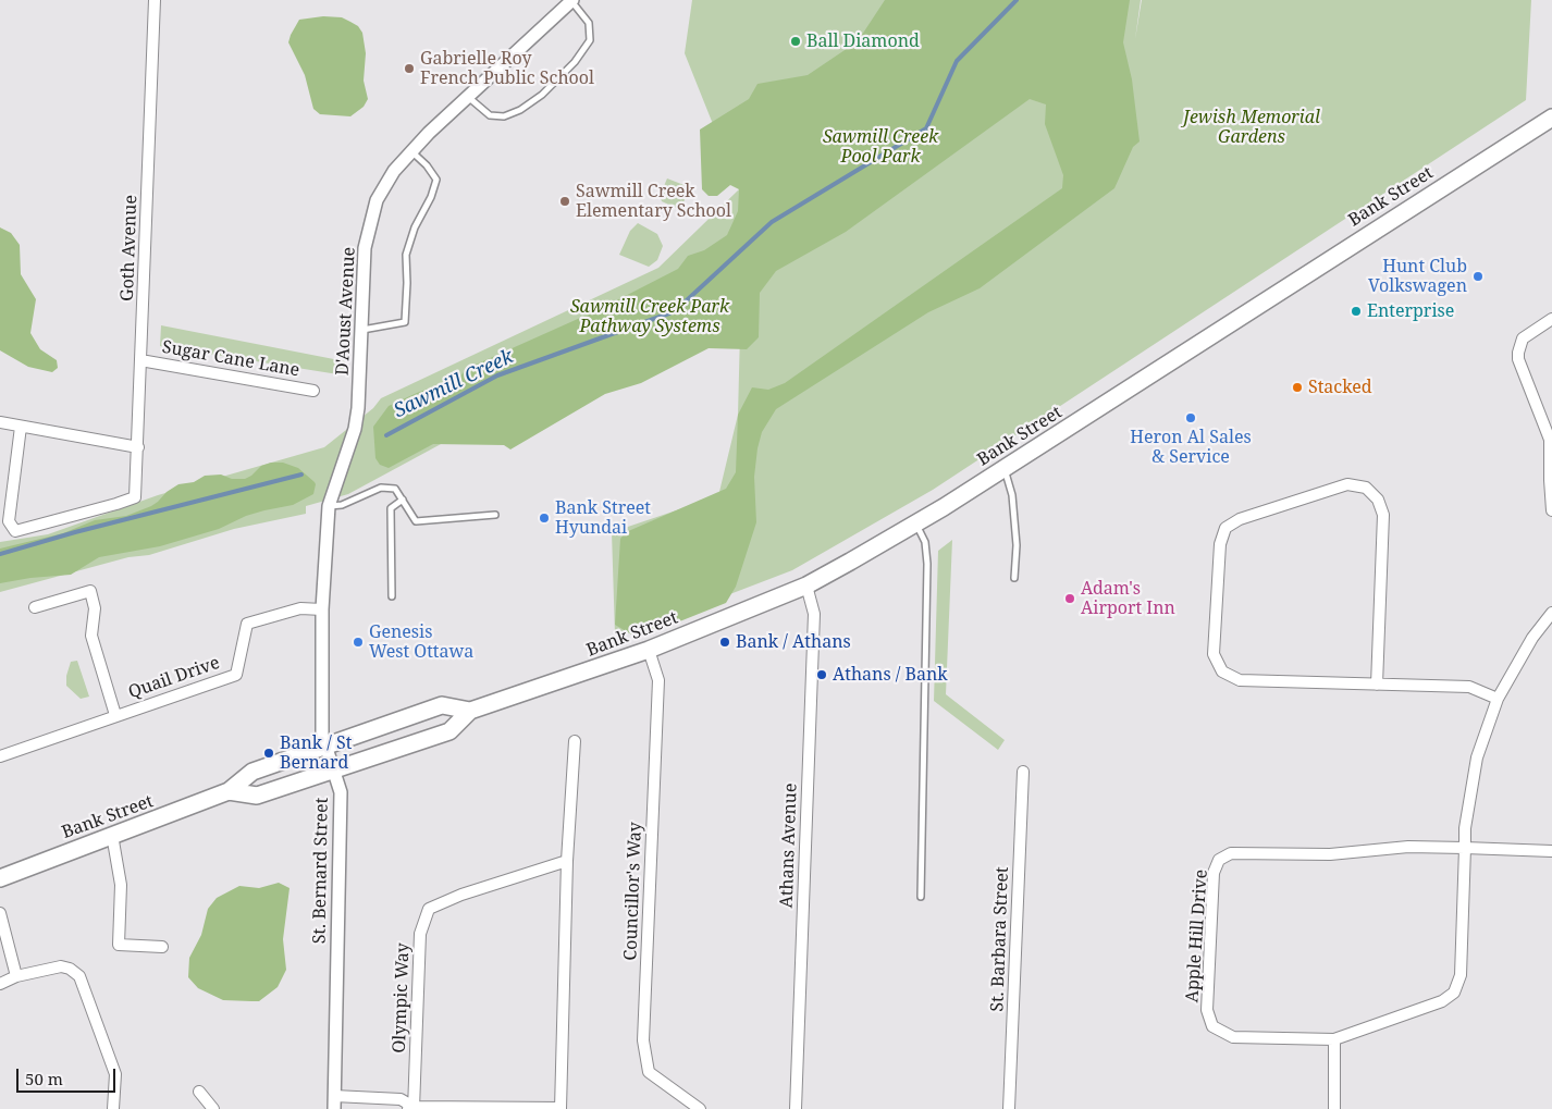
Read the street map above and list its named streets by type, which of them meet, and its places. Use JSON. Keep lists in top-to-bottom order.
{
  "streets": {
    "main road": ["Bank Street"],
    "street": [
      "Goth Avenue",
      "D'Aoust Avenue",
      "Sugar Cane Lane",
      "Quail Drive",
      "Athans Avenue",
      "St. Bernard Street",
      "Councillor's Way",
      "Apple Hill Drive",
      "St. Barbara Street",
      "Olympic Way"
    ]
  },
  "crossings": [
    ["Bank Street", "Athans Avenue"],
    ["Bank Street", "St. Bernard Street"],
    ["Bank Street", "Councillor's Way"],
    ["Goth Avenue", "Sugar Cane Lane"],
    ["D'Aoust Avenue", "St. Bernard Street"],
    ["Quail Drive", "St. Bernard Street"]
  ],
  "water": ["Sawmill Creek"],
  "parks": ["Jewish Memorial Gardens", "Sawmill Creek Pool Park", "Sawmill Creek Park Pathway Systems"],
  "places": [
    "Ball Diamond",
    "Gabrielle Roy French Public School",
    "Sawmill Creek Elementary School",
    "Hunt Club Volkswagen",
    "Enterprise",
    "Stacked",
    "Heron Al Sales & Service",
    "Bank Street Hyundai",
    "Adam's Airport Inn",
    "Genesis West Ottawa",
    "Bank / Athans",
    "Athans / Bank",
    "Bank / St Bernard"
  ],
  "scale_bar": "50 m"
}
